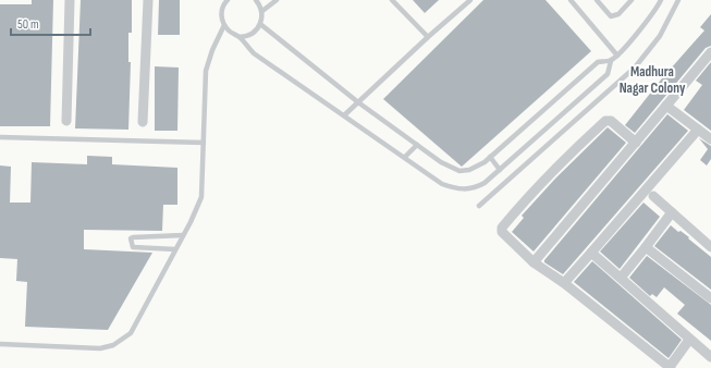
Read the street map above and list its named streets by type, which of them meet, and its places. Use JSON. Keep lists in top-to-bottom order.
{
  "districts": ["Madhura Nagar Colony"],
  "scale_bar": "50 m"
}
